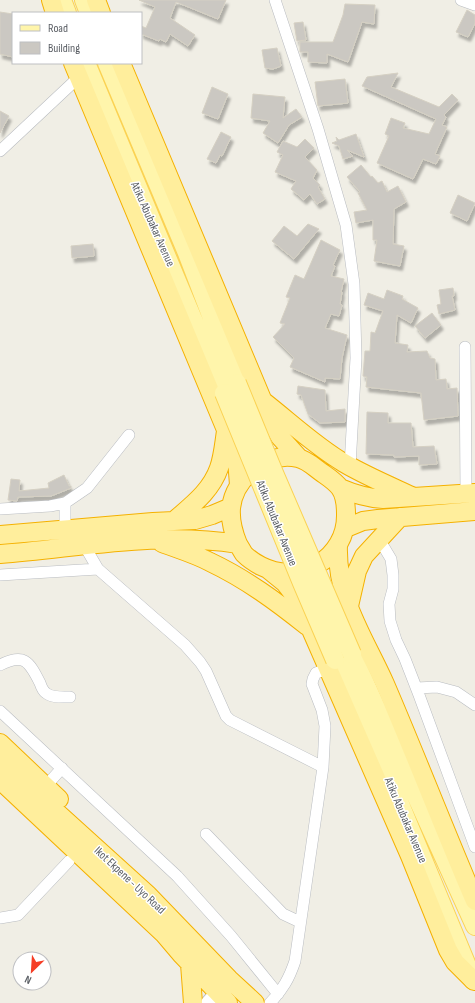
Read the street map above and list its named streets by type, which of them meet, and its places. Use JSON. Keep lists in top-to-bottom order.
{
  "streets": {
    "highway": ["Ikot Ekpene - Uyo Road"],
    "main road": ["Atiku Abubakar Avenue"]
  },
  "legend": ["Road", "Building"],
  "north": "bottom left"
}
